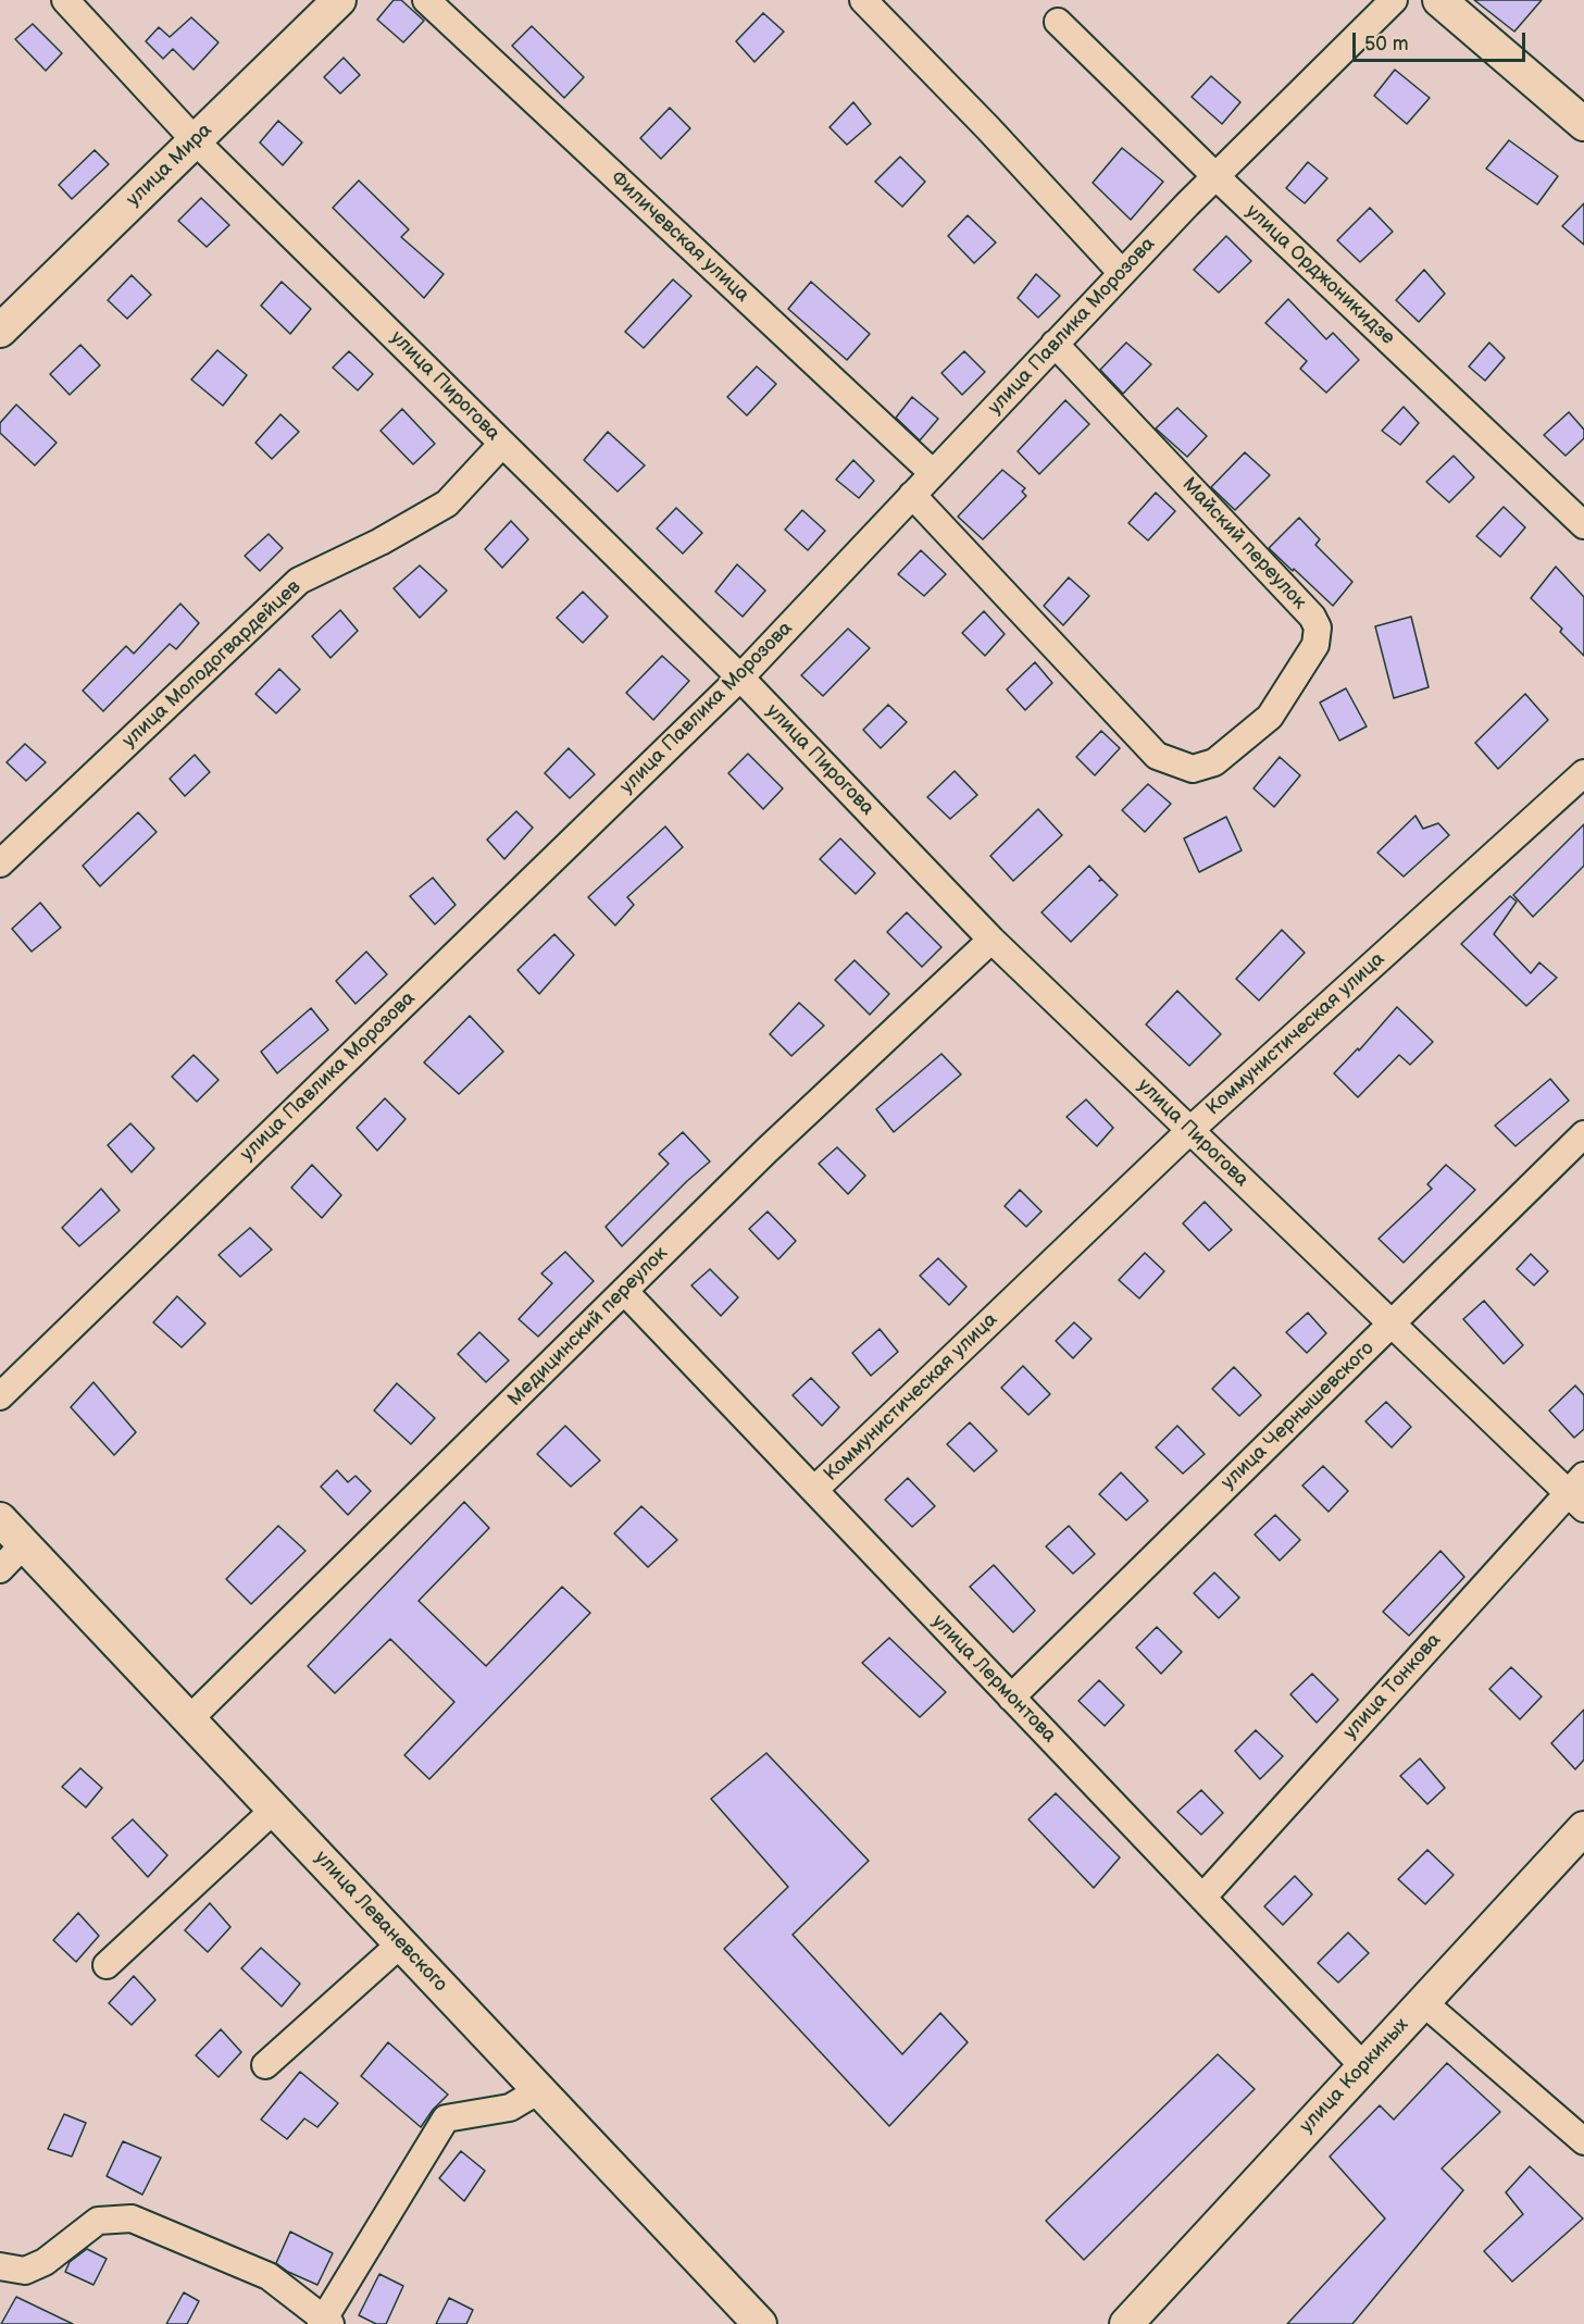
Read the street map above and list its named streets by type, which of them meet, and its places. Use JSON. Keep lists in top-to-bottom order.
{
  "streets": {
    "street": [
      "улица Мира",
      "Филичевская улица",
      "улица Орджоникидзе",
      "улица Павлика Морозова",
      "улица Пирогова",
      "Майский переулок",
      "улица Молодогвардейцев",
      "Коммунистическая улица",
      "Медицинский переулок",
      "улица Чернышевского",
      "улица Лермонтова",
      "улица Тонкова",
      "улица Леваневского",
      "улица Коркиных"
    ]
  },
  "crossings": [
    ["улица Мира", "улица Пирогова"],
    ["Филичевская улица", "улица Павлика Морозова"],
    ["улица Орджоникидзе", "улица Павлика Морозова"],
    ["улица Павлика Морозова", "улица Пирогова"],
    ["улица Павлика Морозова", "Майский переулок"],
    ["улица Пирогова", "улица Молодогвардейцев"],
    ["улица Пирогова", "Коммунистическая улица"],
    ["улица Пирогова", "Медицинский переулок"],
    ["улица Пирогова", "улица Чернышевского"],
    ["улица Пирогова", "улица Тонкова"],
    ["Коммунистическая улица", "улица Лермонтова"],
    ["Медицинский переулок", "улица Лермонтова"],
    ["Медицинский переулок", "улица Леваневского"],
    ["улица Чернышевского", "улица Лермонтова"],
    ["улица Лермонтова", "улица Тонкова"],
    ["улица Лермонтова", "улица Коркиных"]
  ],
  "scale_bar": "50 m"
}
